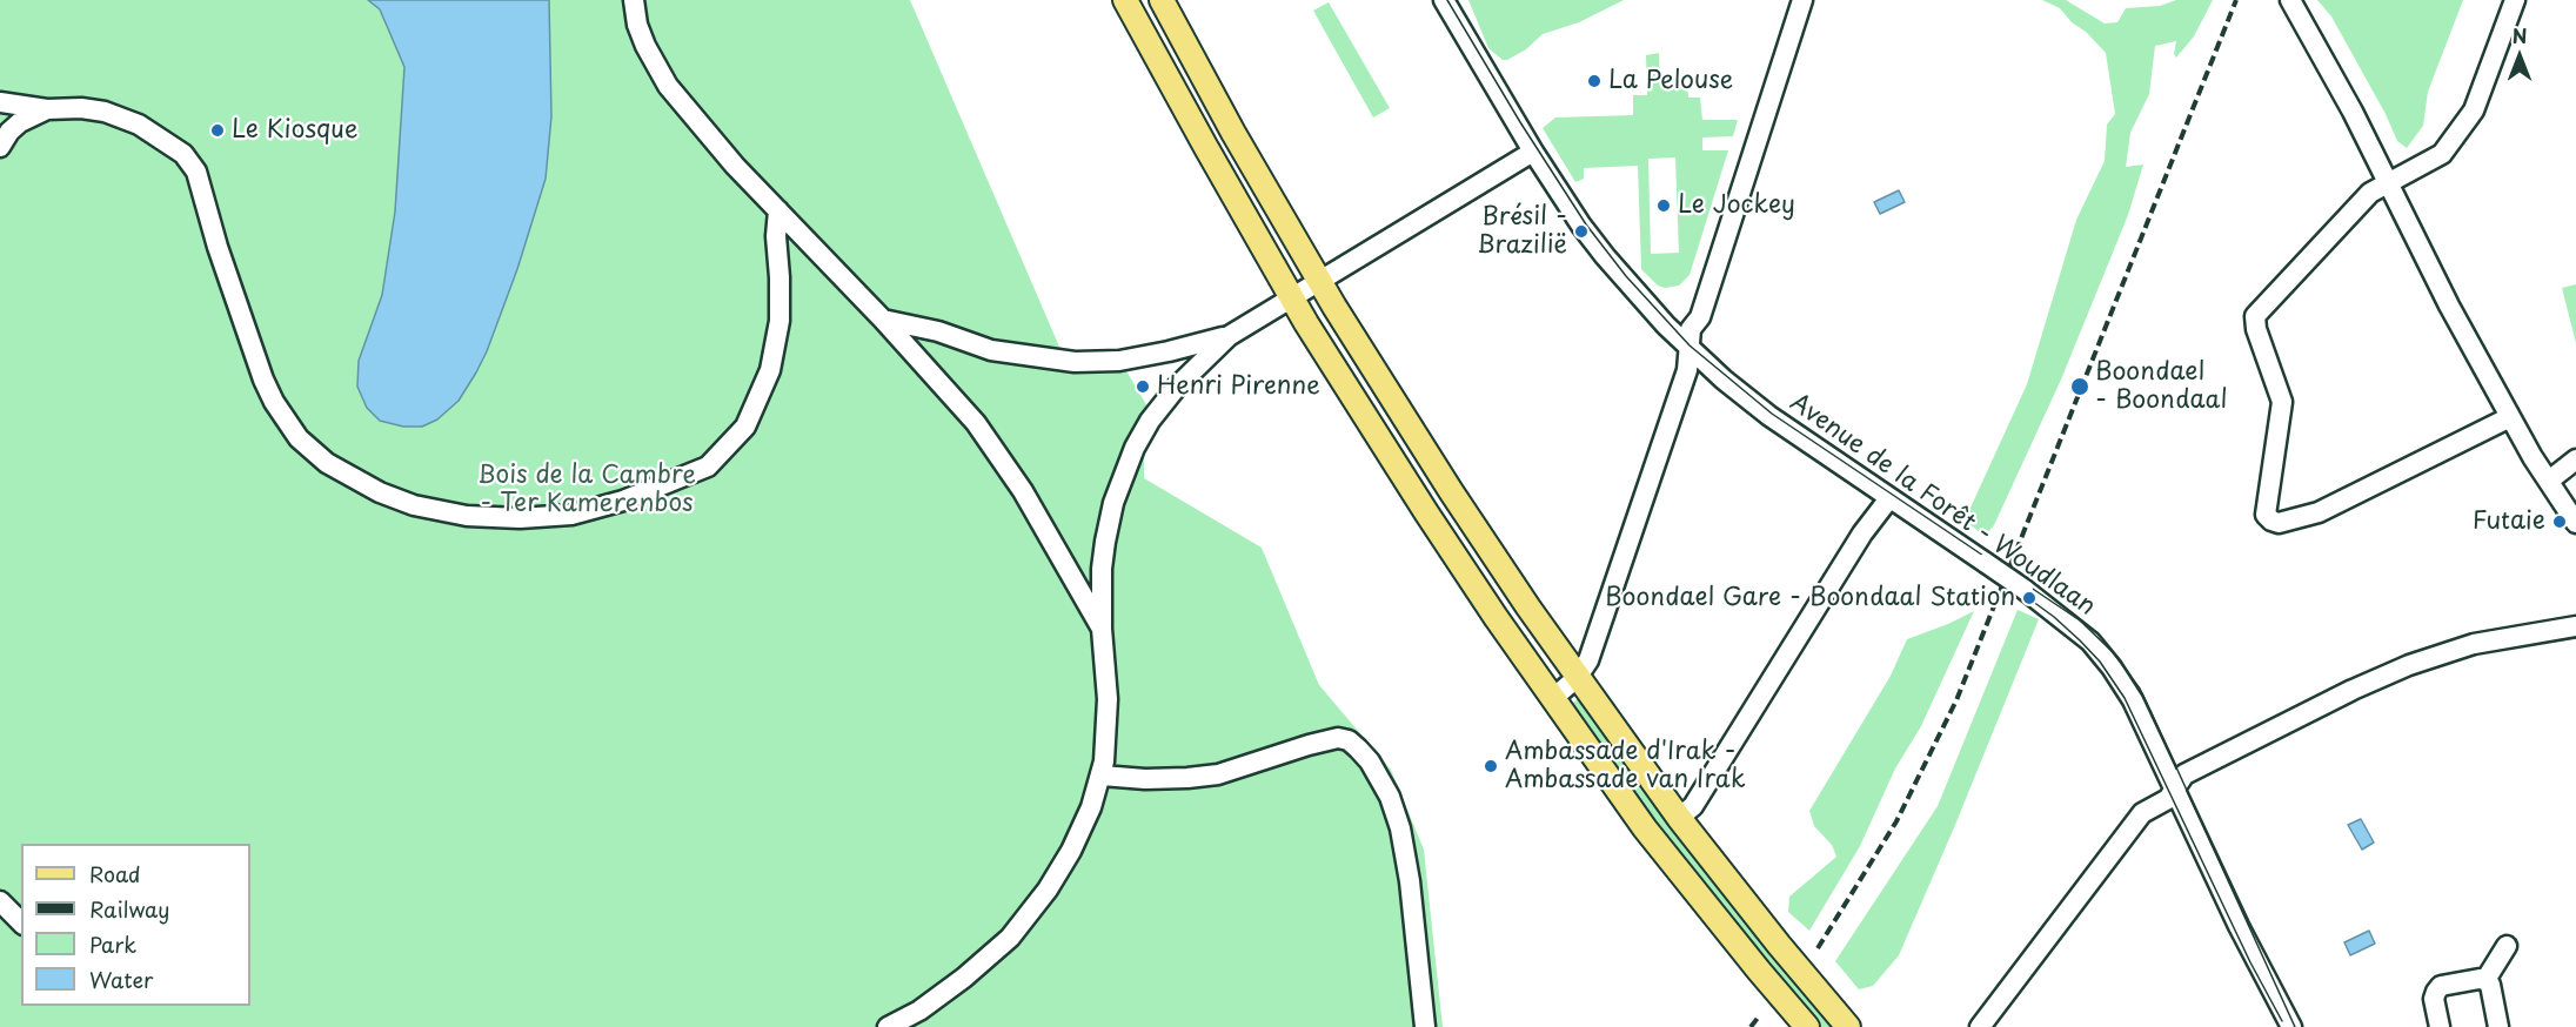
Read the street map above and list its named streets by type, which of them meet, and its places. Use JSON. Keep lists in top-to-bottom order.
{
  "streets": {
    "street": ["Avenue de la Forêt - Woudlaan"]
  },
  "parks": ["Bois de la Cambre - Ter Kamerenbos"],
  "places": [
    "La Pelouse",
    "Le Kiosque",
    "Le Jockey",
    "Brésil - Brazilië",
    "Henri Pirenne",
    "Boondael - Boondaal",
    "Futaie",
    "Boondael Gare - Boondaal Station",
    "Ambassade d'Irak - Ambassade van Irak"
  ],
  "legend": [
    "Road",
    "Railway",
    "Park",
    "Water"
  ],
  "north": "top"
}
